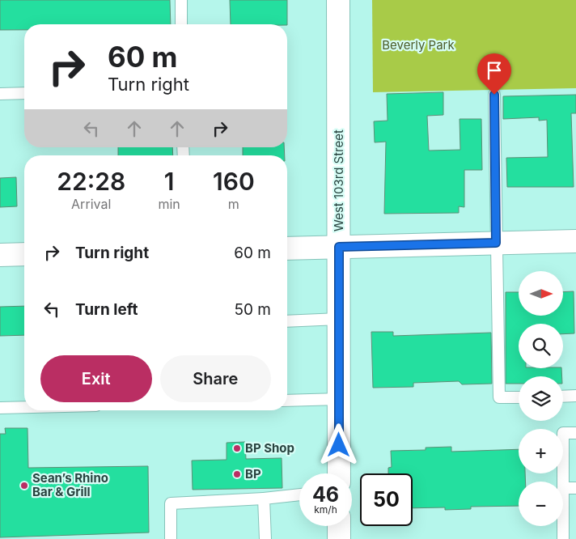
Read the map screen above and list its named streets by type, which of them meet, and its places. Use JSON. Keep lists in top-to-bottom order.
{
  "streets": {
    "main road": ["West 103rd Street"]
  },
  "parks": ["Beverly Park"],
  "places": ["BP Shop", "BP", "Sean’s Rhino Bar & Grill"],
  "north": "right",
  "page": {
    "turn": ["60 m", "Turn right"],
    "eta": [
      "22:28",
      "Arrival",
      "1",
      "min",
      "160",
      "m"
    ],
    "list": [
      {
        "name": "Turn right",
        "value": "60 m"
      },
      {
        "name": "Turn left",
        "value": "50 m"
      }
    ],
    "map_buttons": ["+", "−"],
    "buttons": ["Exit", "Share"],
    "speed": "46 km/h",
    "limit": "50"
  }
}
